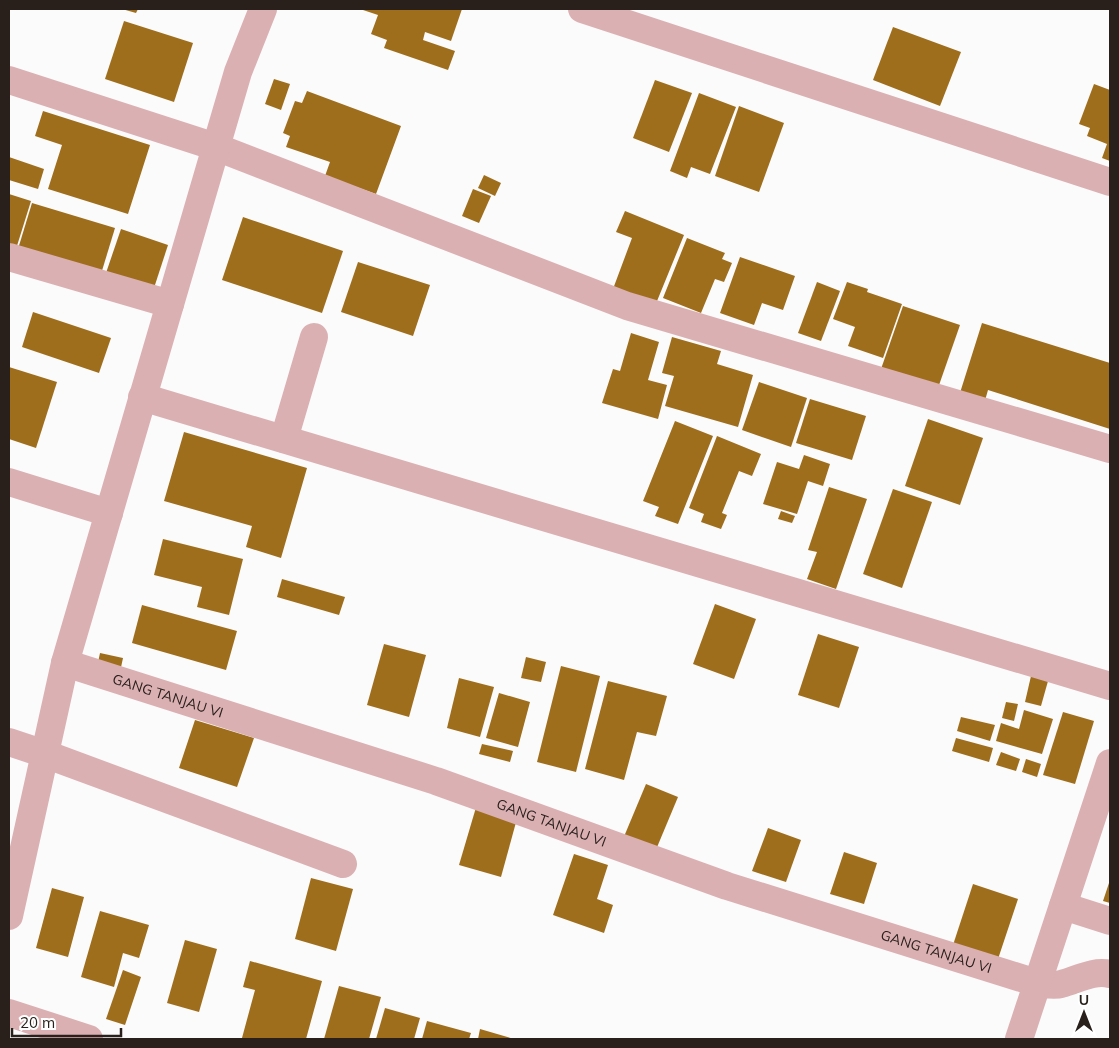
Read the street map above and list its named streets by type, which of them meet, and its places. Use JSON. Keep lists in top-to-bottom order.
{
  "streets": {
    "street": ["GANG TANJAU VI"]
  },
  "scale_bar": "20 m",
  "north": "top"
}
